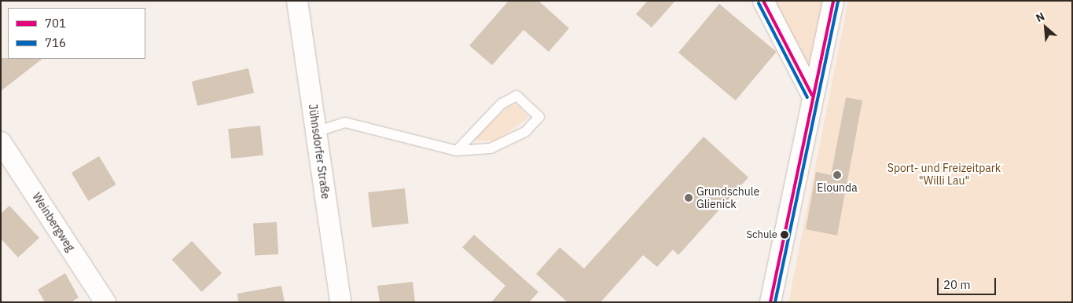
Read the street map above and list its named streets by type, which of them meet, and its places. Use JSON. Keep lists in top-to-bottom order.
{
  "streets": {
    "street": ["Jühnsdorfer Straße", "Weinbergweg"]
  },
  "parks": ["Sport- und Freizeitpark \"Willi Lau\""],
  "places": ["Elounda", "Grundschule Glienick", "Schule"],
  "lines": ["transit line 701", "transit line 716"],
  "legend": ["701", "716"],
  "scale_bar": "20 m",
  "north": "top left"
}
